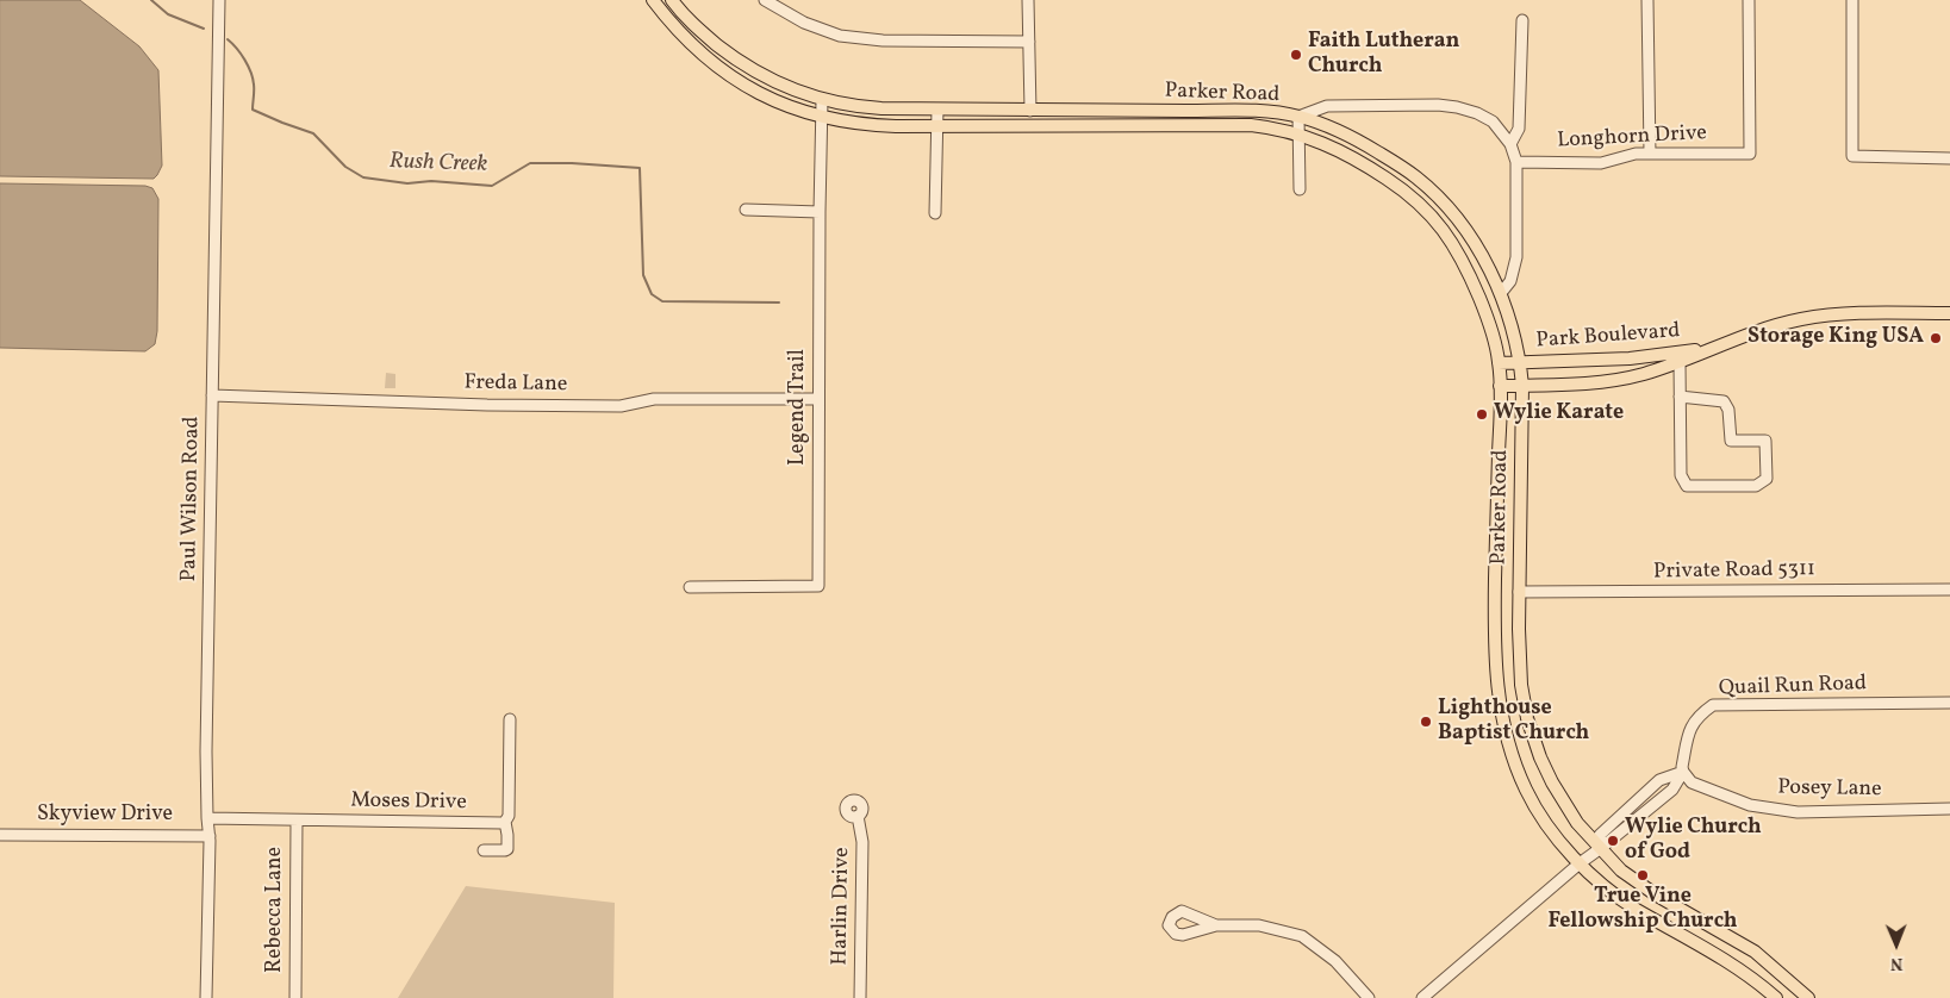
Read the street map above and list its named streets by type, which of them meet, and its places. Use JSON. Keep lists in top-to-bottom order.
{
  "streets": {
    "main road": ["Parker Road", "Park Boulevard"],
    "street": [
      "Longhorn Drive",
      "Freda Lane",
      "Legend Trail",
      "Paul Wilson Road",
      "Private Road 5311",
      "Quail Run Road",
      "Posey Lane",
      "Moses Drive",
      "Skyview Drive",
      "Harlin Drive",
      "Rebecca Lane"
    ]
  },
  "crossings": [
    ["Parker Road", "Park Boulevard"],
    ["Parker Road", "Legend Trail"],
    ["Parker Road", "Private Road 5311"],
    ["Parker Road", "Quail Run Road"],
    ["Freda Lane", "Legend Trail"],
    ["Freda Lane", "Paul Wilson Road"],
    ["Paul Wilson Road", "Moses Drive"],
    ["Paul Wilson Road", "Skyview Drive"],
    ["Quail Run Road", "Posey Lane"],
    ["Moses Drive", "Rebecca Lane"]
  ],
  "water": ["Rush Creek"],
  "places": [
    "Faith Lutheran Church",
    "Storage King USA",
    "Wylie Karate",
    "Lighthouse Baptist Church",
    "Wylie Church of God",
    "True Vine Fellowship Church"
  ],
  "north": "bottom"
}
